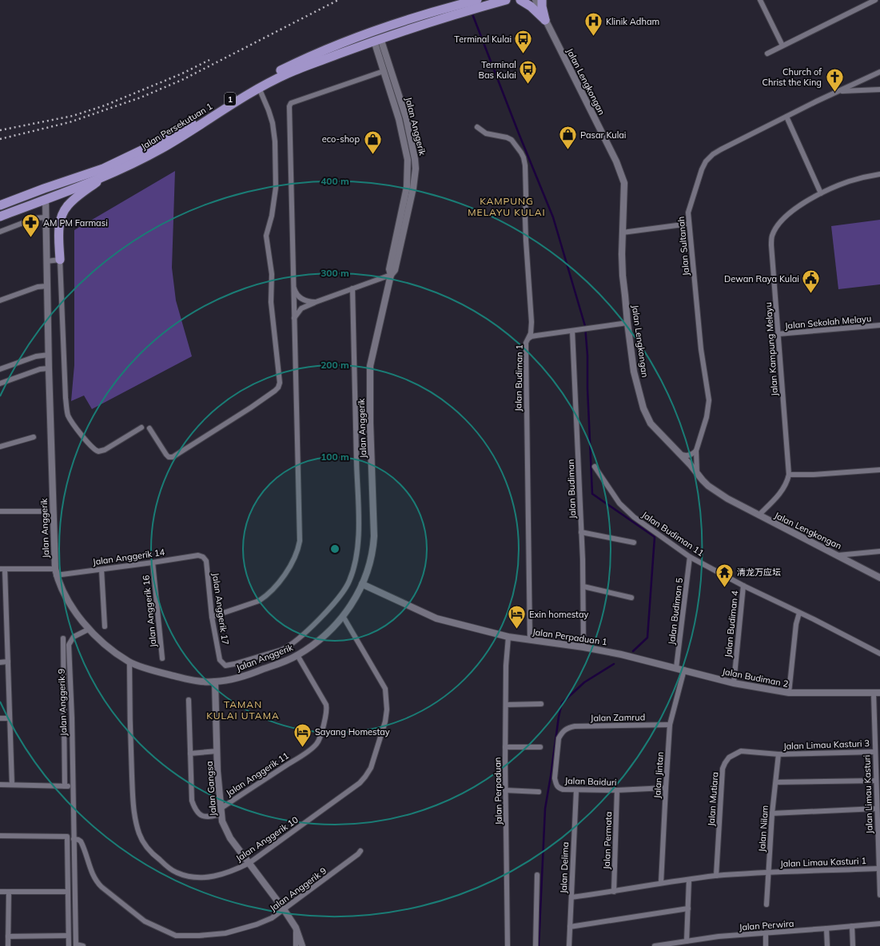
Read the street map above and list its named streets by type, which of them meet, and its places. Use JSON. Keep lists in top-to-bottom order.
{
  "streets": {
    "highway": ["1", "Jalan Persekutuan 1"],
    "street": [
      "Jalan Lengkongan",
      "Jalan Anggerik",
      "Jalan Sultanah",
      "Jalan Sekolah Melayu",
      "Jalan Kampung Melayu",
      "Jalan Budiman 1",
      "Jalan Budiman",
      "Jalan Budiman 11",
      "Jalan Anggerik 14",
      "Jalan Anggerik 17",
      "Jalan Anggerik 16",
      "Jalan Budiman 5",
      "Jalan Budiman 4",
      "Jalan Perpaduan 1",
      "Jalan Budiman 2",
      "Jalan Anggerik 9",
      "Jalan Zamrud",
      "Jalan Limau Kasturi 3",
      "Jalan Anggerik 11",
      "Jalan Jintan",
      "Jalan Baiduri",
      "Jalan Gangsa",
      "Jalan Perpaduan",
      "Jalan Limau Kasturi",
      "Jalan Mutiara",
      "Jalan Nilam",
      "Jalan Anggerik 10",
      "Jalan Permata",
      "Jalan Limau Kasturi 1",
      "Jalan Delima",
      "Jalan Perwira"
    ]
  },
  "crossings": [
    ["Jalan Lengkongan", "Jalan Sultanah"],
    ["Jalan Lengkongan", "Jalan Kampung Melayu"],
    ["Jalan Persekutuan 1", "Jalan Anggerik"],
    ["Jalan Anggerik", "Jalan Anggerik 14"],
    ["Jalan Anggerik", "Jalan Perpaduan 1"],
    ["Jalan Anggerik", "Jalan Anggerik 9"],
    ["Jalan Anggerik", "Jalan Anggerik 11"],
    ["Jalan Anggerik", "Jalan Gangsa"],
    ["Jalan Anggerik", "Jalan Anggerik 10"],
    ["Jalan Sekolah Melayu", "Jalan Kampung Melayu"],
    ["Jalan Budiman 1", "Jalan Perpaduan 1"],
    ["Jalan Budiman", "Jalan Perpaduan 1"],
    ["Jalan Budiman 11", "Jalan Budiman 5"],
    ["Jalan Budiman 11", "Jalan Budiman 4"],
    ["Jalan Anggerik 14", "Jalan Anggerik 17"],
    ["Jalan Anggerik 14", "Jalan Anggerik 16"],
    ["Jalan Budiman 5", "Jalan Budiman 2"],
    ["Jalan Budiman 4", "Jalan Budiman 2"],
    ["Jalan Perpaduan 1", "Jalan Budiman 2"],
    ["Jalan Perpaduan 1", "Jalan Perpaduan"],
    ["Jalan Budiman 2", "Jalan Jintan"],
    ["Jalan Budiman 2", "Jalan Limau Kasturi"],
    ["Jalan Anggerik 9", "Jalan Gangsa"],
    ["Jalan Zamrud", "Jalan Jintan"],
    ["Jalan Zamrud", "Jalan Baiduri"],
    ["Jalan Limau Kasturi 3", "Jalan Limau Kasturi"],
    ["Jalan Limau Kasturi 3", "Jalan Mutiara"],
    ["Jalan Limau Kasturi 3", "Jalan Nilam"],
    ["Jalan Anggerik 11", "Jalan Gangsa"],
    ["Jalan Jintan", "Jalan Baiduri"],
    ["Jalan Jintan", "Jalan Limau Kasturi 1"],
    ["Jalan Baiduri", "Jalan Permata"],
    ["Jalan Baiduri", "Jalan Delima"],
    ["Jalan Gangsa", "Jalan Anggerik 10"],
    ["Jalan Limau Kasturi", "Jalan Limau Kasturi 1"],
    ["Jalan Mutiara", "Jalan Nilam"],
    ["Jalan Mutiara", "Jalan Limau Kasturi 1"],
    ["Jalan Nilam", "Jalan Limau Kasturi 1"],
    ["Jalan Permata", "Jalan Limau Kasturi 1"],
    ["Jalan Limau Kasturi 1", "Jalan Delima"]
  ],
  "districts": ["KAMPUNG MELAYU KULAI", "TAMAN KULAI UTAMA"],
  "places": {
    "hospital": ["Klinik Adham"],
    "bus stop": ["Terminal Kulai", "Terminal Bas Kulai"],
    "church": ["Church of Christ the King"],
    "shop": ["Pasar Kulai", "eco-shop"],
    "pharmacy": ["AM PM Farmasi"],
    "public building": ["Dewan Raya Kulai"],
    "temple": ["清龙万应坛"],
    "hotel": ["Exin homestay", "Sayang Homestay"]
  },
  "rings": [
    "400 m",
    "300 m",
    "200 m",
    "100 m"
  ]
}
